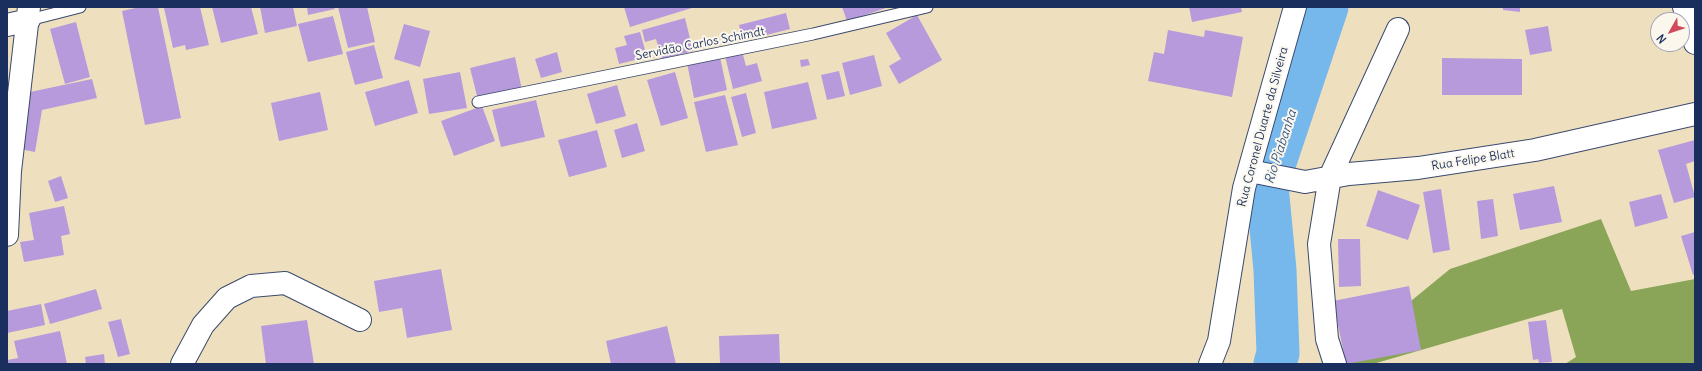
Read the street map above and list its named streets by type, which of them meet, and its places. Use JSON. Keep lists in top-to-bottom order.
{
  "streets": {
    "street": ["Rua Coronel Duarte da Silveira", "Rua Felipe Blatt"],
    "lane": ["Servidão Carlos Schimdt"]
  },
  "crossings": [
    ["Rua Coronel Duarte da Silveira", "Rua Felipe Blatt"]
  ],
  "water": ["Rio Piabanha"],
  "north": "bottom left"
}
